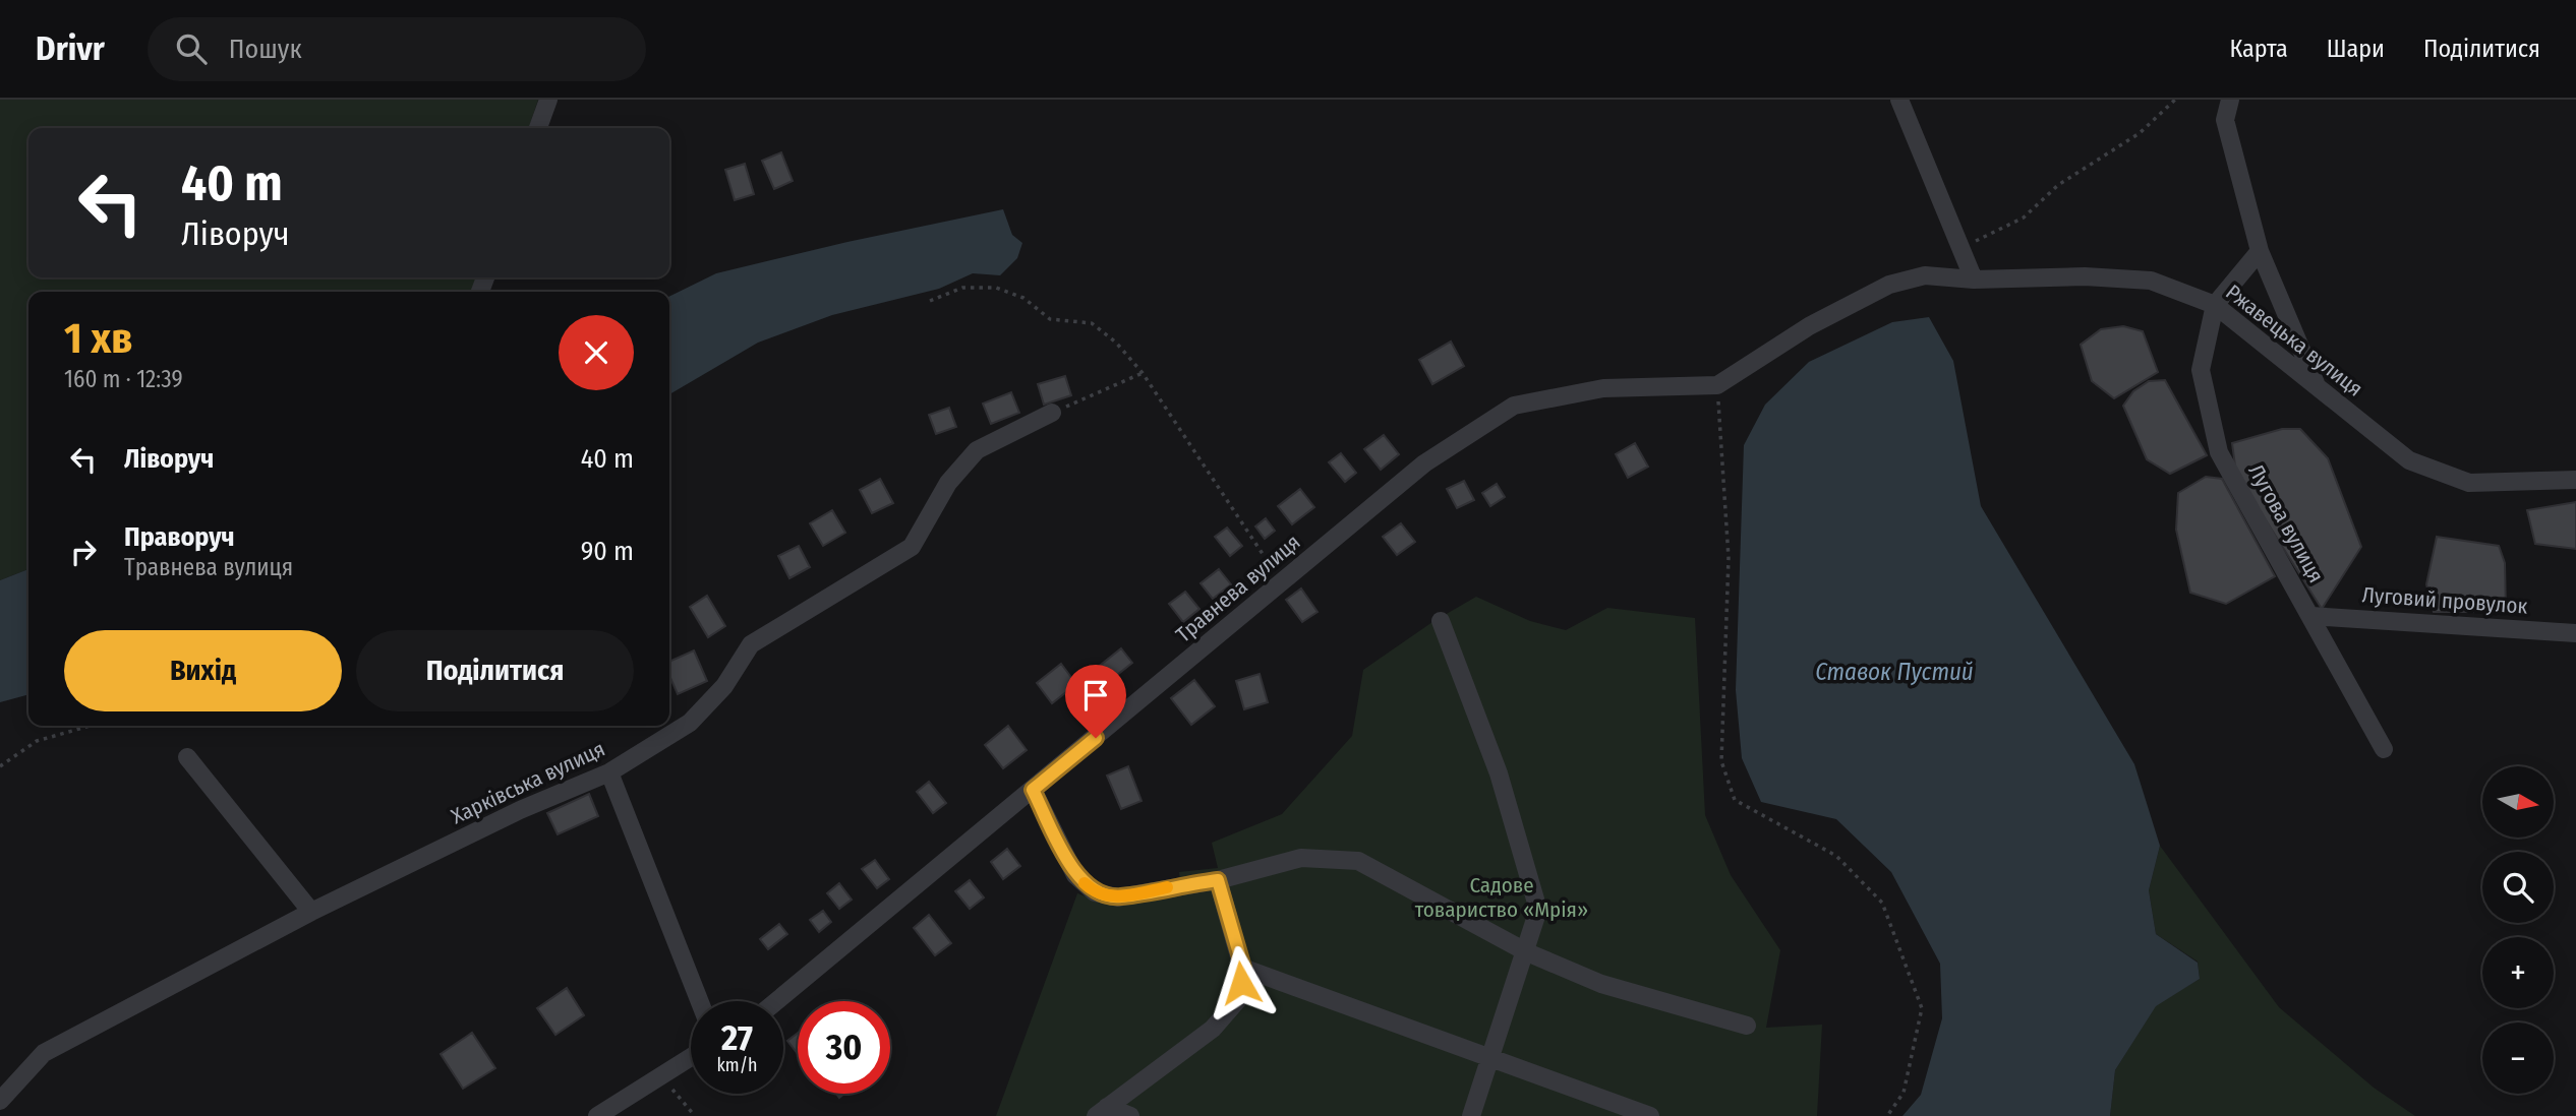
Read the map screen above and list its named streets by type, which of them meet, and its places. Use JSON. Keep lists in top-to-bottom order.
{
  "streets": {
    "street": [
      "Ржавецька вулиця",
      "Лугова вулиця",
      "Травнева вулиця",
      "Луговий провулок",
      "Харківська вулиця"
    ]
  },
  "crossings": [
    ["Ржавецька вулиця", "Лугова вулиця"],
    ["Ржавецька вулиця", "Травнева вулиця"],
    ["Лугова вулиця", "Луговий провулок"]
  ],
  "water": ["Ставок Пустий"],
  "parks": ["Садове товариство «Мрія»"],
  "north": "right",
  "page": {
    "header": "Drivr",
    "search": "Пошук",
    "nav": ["Карта", "Шари", "Поділитися"],
    "turn": ["40 m", "Ліворуч"],
    "heading": ["1 хв", "160 m · 12:39"],
    "list": [
      {
        "name": "Ліворуч",
        "value": "40 m"
      },
      {
        "name": "Праворуч",
        "note": "Травнева вулиця",
        "value": "90 m"
      }
    ],
    "buttons": ["Вихід", "Поділитися"],
    "map_buttons": ["+", "−"],
    "speed": "27 km/h",
    "limit": "30"
  }
}
